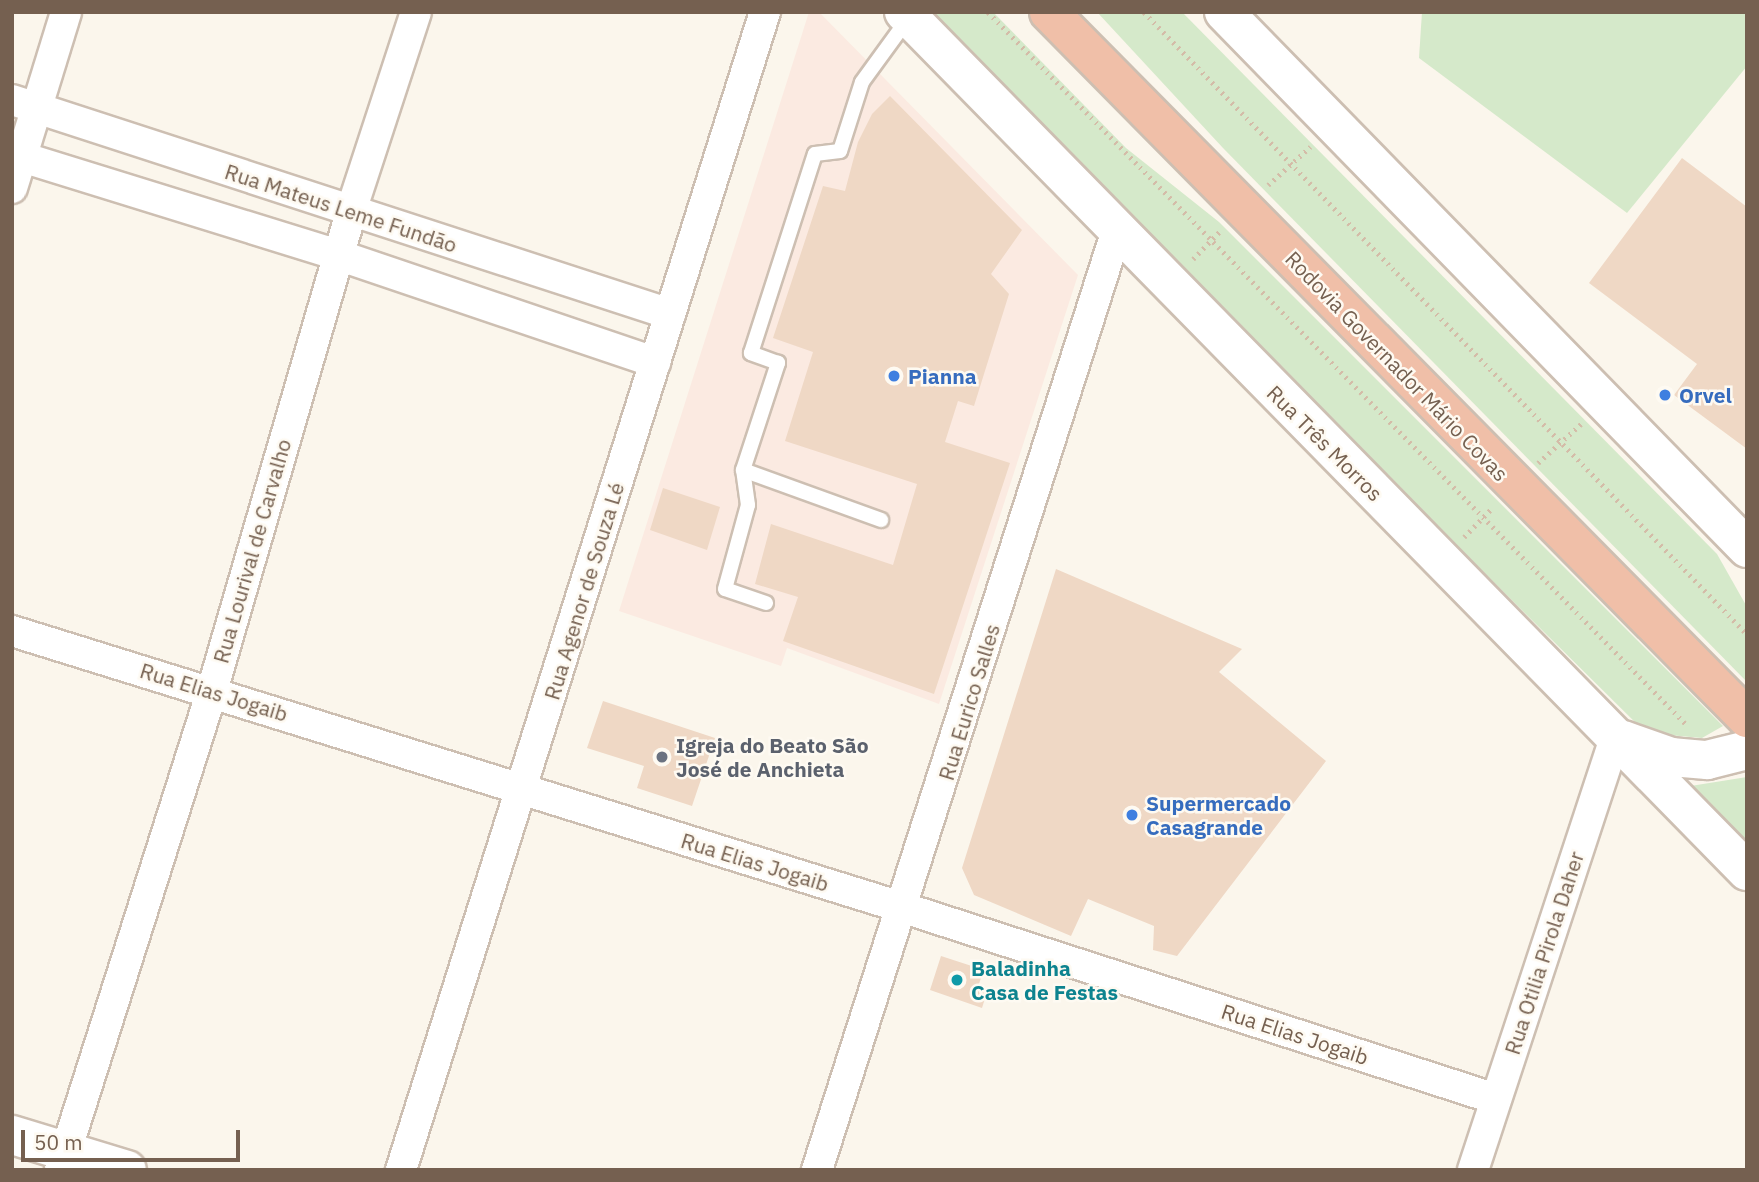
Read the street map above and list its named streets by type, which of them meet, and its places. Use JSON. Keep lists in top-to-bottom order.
{
  "streets": {
    "highway": ["Rodovia Governador Mário Covas"],
    "main road": ["Rua Três Morros"],
    "street": [
      "Rua Mateus Leme Fundão",
      "Rua Lourival de Carvalho",
      "Rua Agenor de Souza Lé",
      "Rua Elias Jogaib",
      "Rua Eurico Salles",
      "Rua Otilia Pirola Daher"
    ]
  },
  "crossings": [
    ["Rua Mateus Leme Fundão", "Rua Lourival de Carvalho"],
    ["Rua Mateus Leme Fundão", "Rua Agenor de Souza Lé"],
    ["Rua Três Morros", "Rua Eurico Salles"],
    ["Rua Três Morros", "Rua Otilia Pirola Daher"],
    ["Rua Lourival de Carvalho", "Rua Elias Jogaib"],
    ["Rua Agenor de Souza Lé", "Rua Elias Jogaib"],
    ["Rua Elias Jogaib", "Rua Eurico Salles"],
    ["Rua Elias Jogaib", "Rua Otilia Pirola Daher"]
  ],
  "places": [
    "Pianna",
    "Orvel",
    "Igreja do Beato São José de Anchieta",
    "Supermercado Casagrande",
    "Baladinha Casa de Festas"
  ],
  "scale_bar": "50 m"
}
